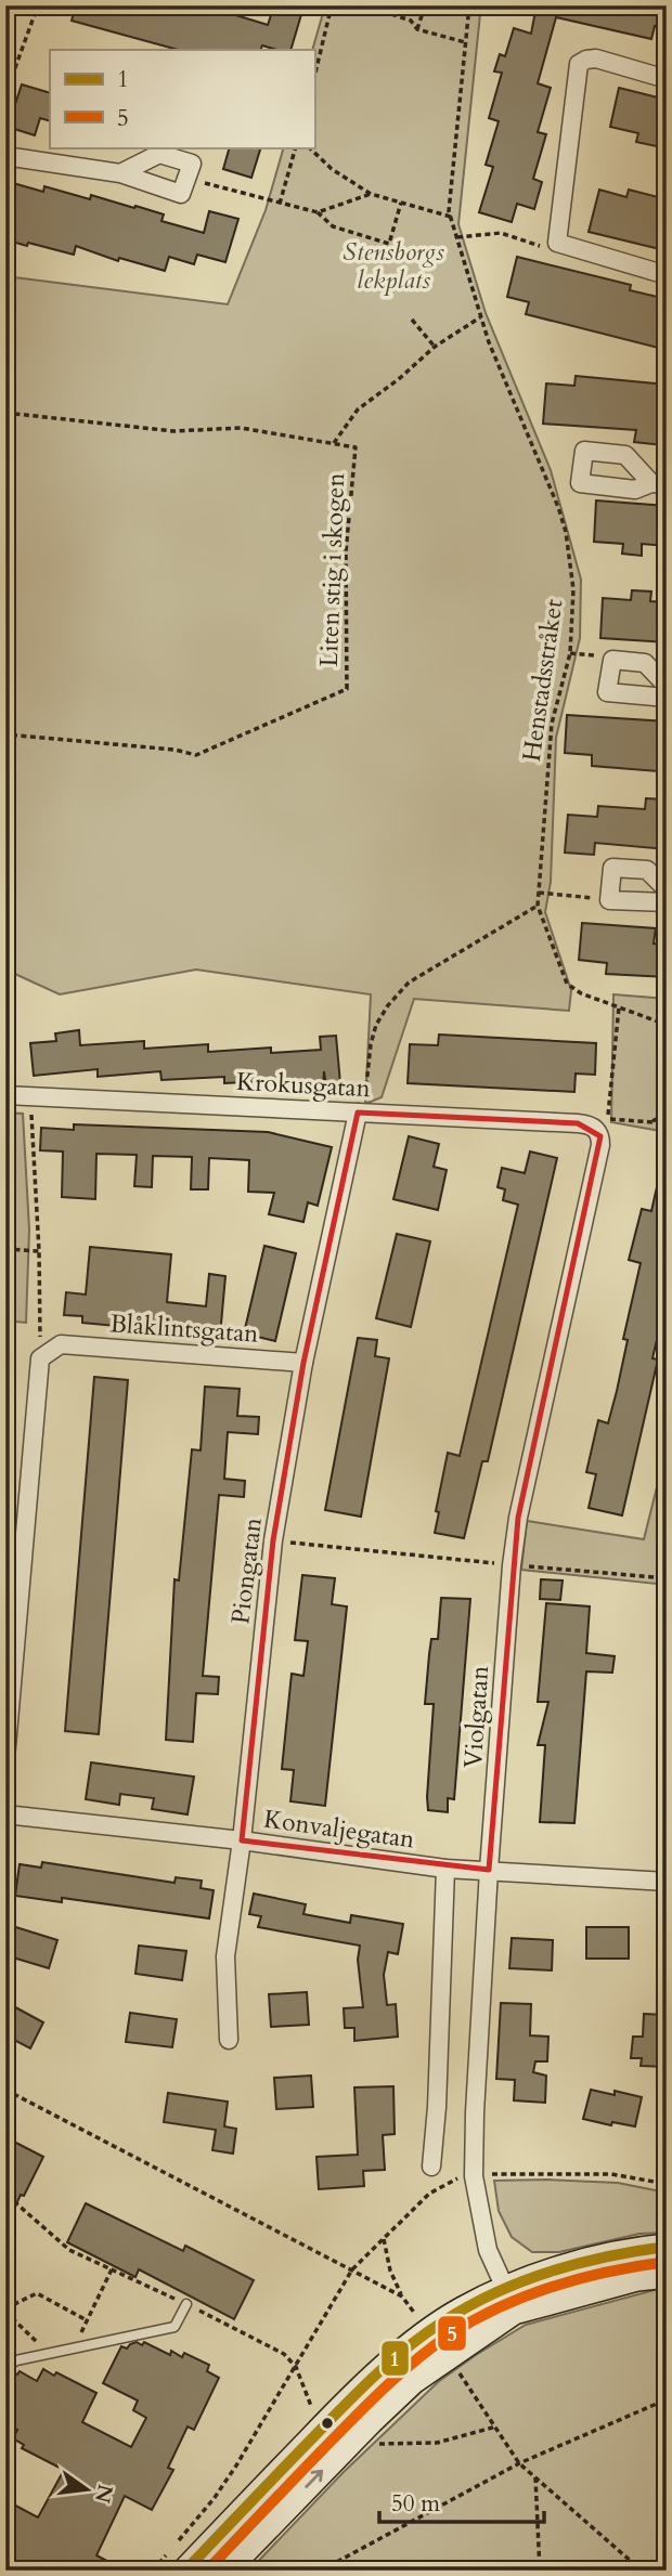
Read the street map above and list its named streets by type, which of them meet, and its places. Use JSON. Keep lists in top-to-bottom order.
{
  "streets": {
    "street": [
      "Krokusgatan",
      "Blåklintsgatan",
      "Piongatan",
      "Violgatan",
      "Konvaljegatan"
    ],
    "path": ["Liten stig i skogen", "Henstadsstråket"]
  },
  "crossings": [
    ["Krokusgatan", "Piongatan"],
    ["Krokusgatan", "Violgatan"],
    ["Blåklintsgatan", "Piongatan"],
    ["Piongatan", "Konvaljegatan"],
    ["Violgatan", "Konvaljegatan"]
  ],
  "parks": ["Stensborgs lekplats"],
  "lines": ["transit line 1", "transit line 5"],
  "legend": ["1", "5"],
  "scale_bar": "50 m",
  "north": "right"
}
